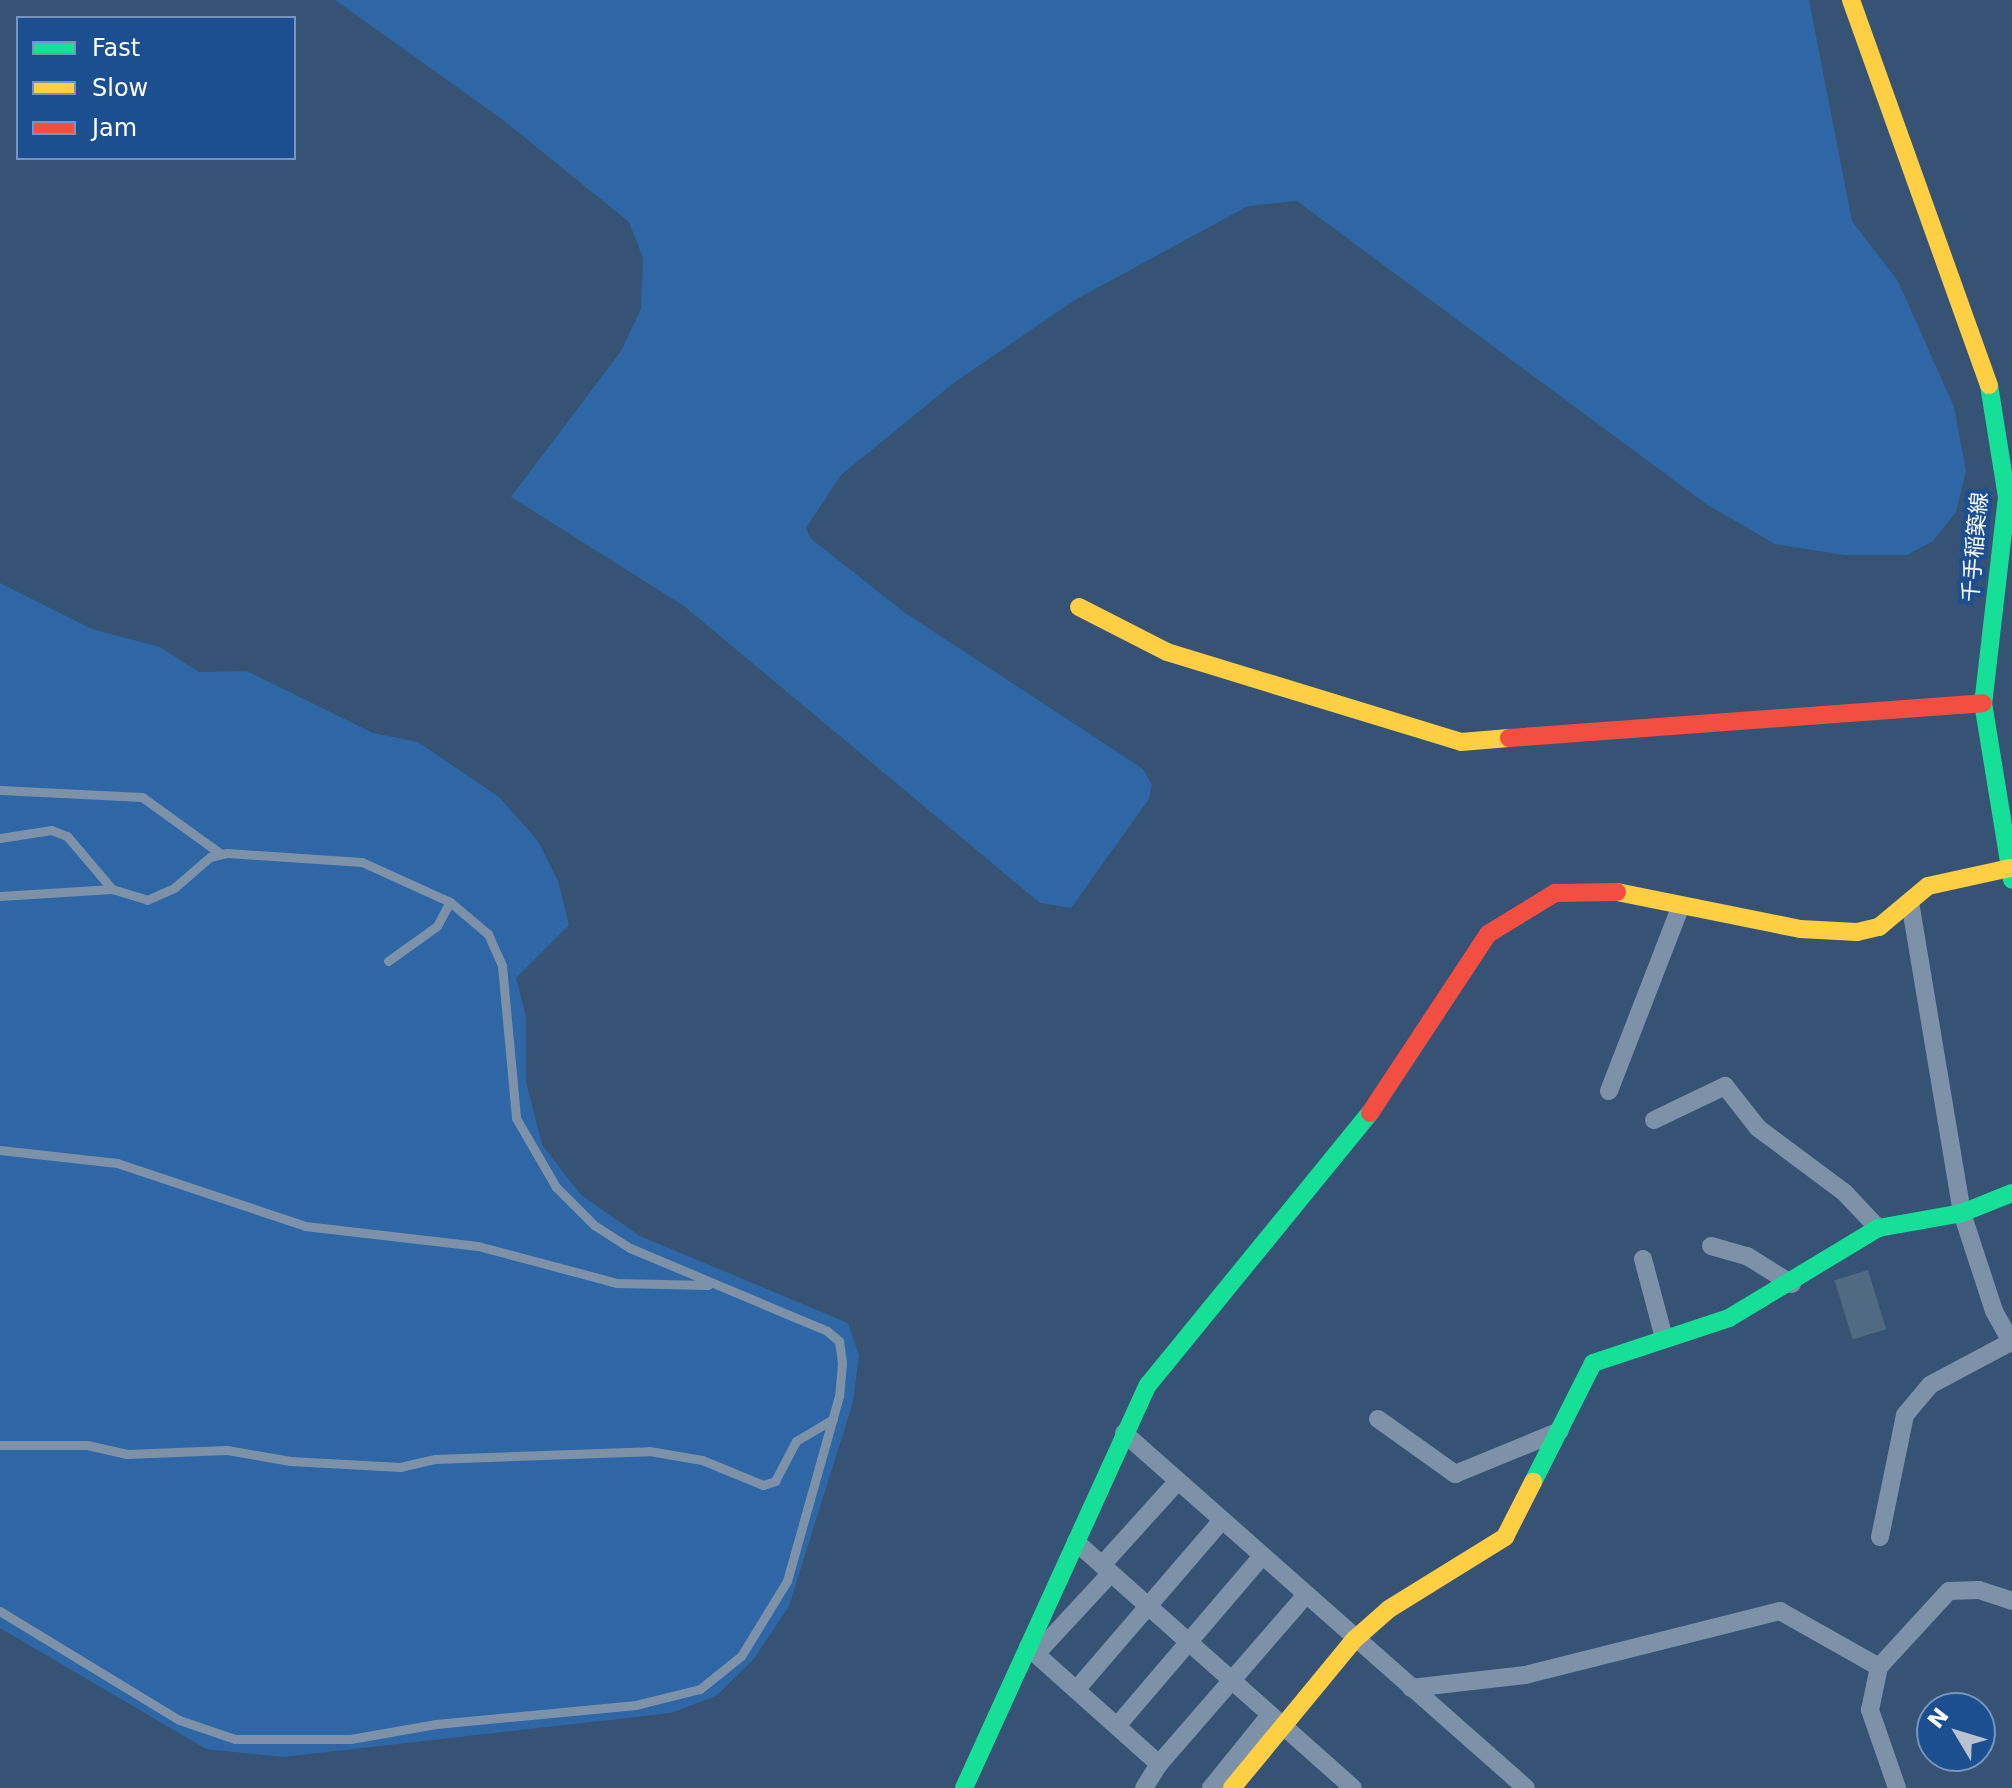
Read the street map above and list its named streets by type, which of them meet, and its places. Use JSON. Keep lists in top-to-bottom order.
{
  "streets": {
    "street": ["千手稲築線"]
  },
  "legend": ["Fast", "Slow", "Jam"],
  "north": "top left"
}
